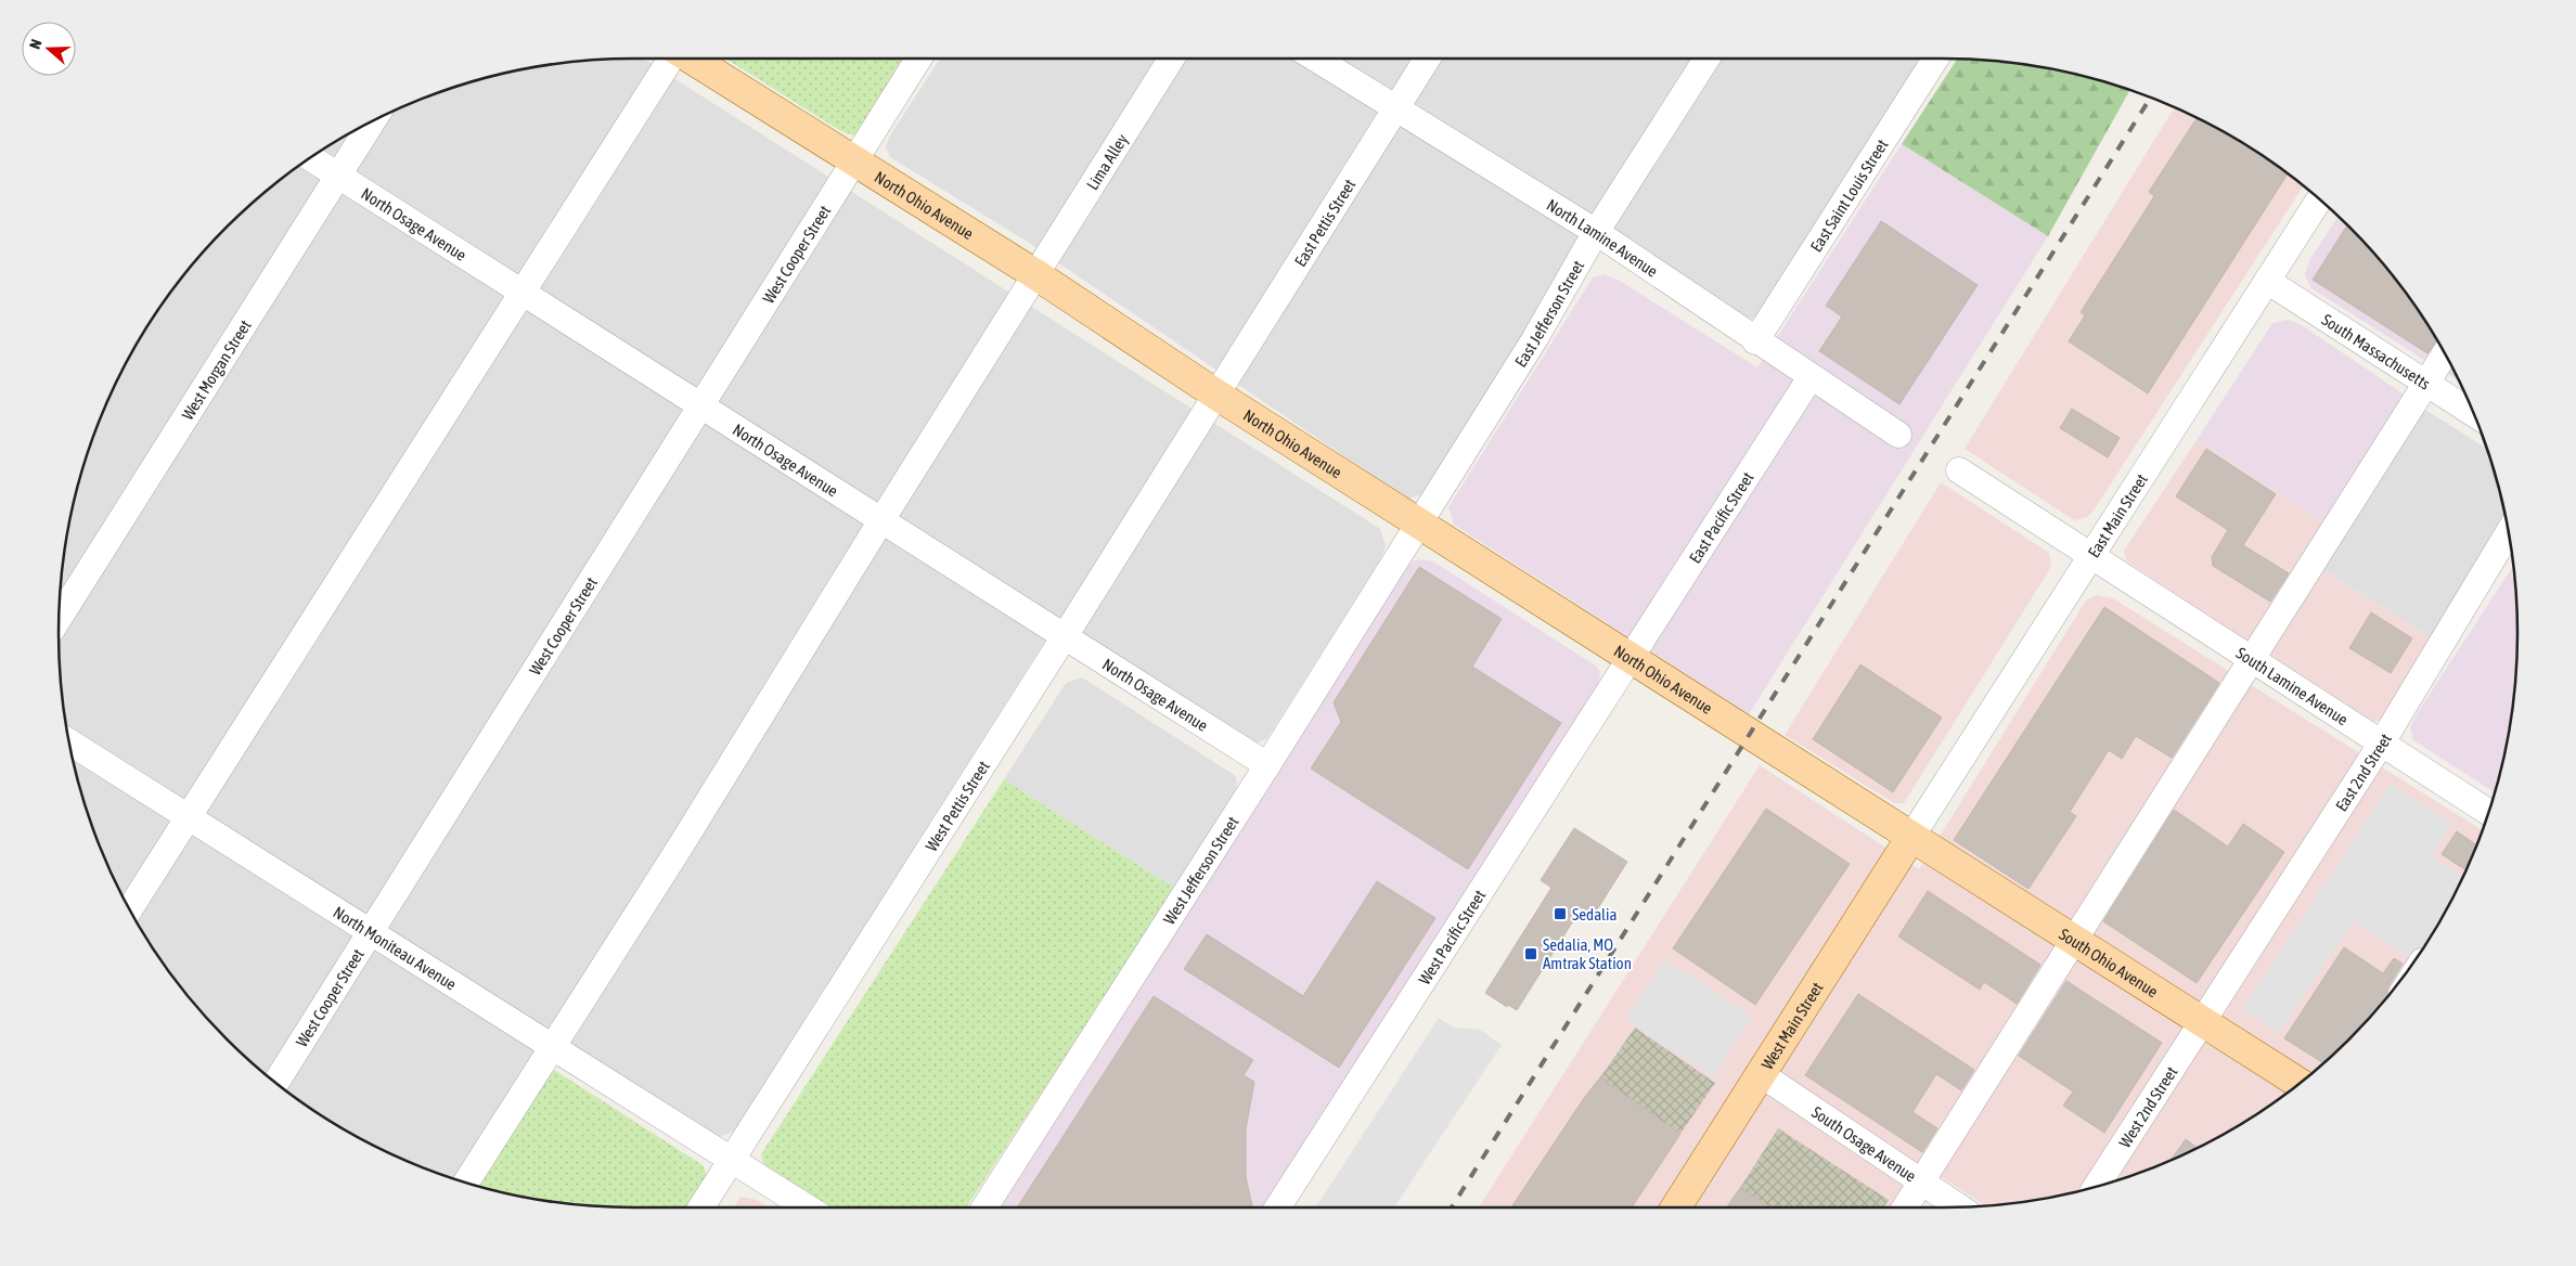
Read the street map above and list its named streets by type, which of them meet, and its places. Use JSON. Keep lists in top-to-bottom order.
{
  "streets": {
    "main road": ["North Ohio Avenue", "South Ohio Avenue", "West Main Street"],
    "street": [
      "Lima Alley",
      "East Saint Louis Street",
      "East Pettis Street",
      "North Osage Avenue",
      "North Lamine Avenue",
      "West Cooper Street",
      "East Jefferson Street",
      "South Massachusetts",
      "West Morgan Street",
      "East Main Street",
      "East Pacific Street",
      "South Lamine Avenue",
      "East 2nd Street",
      "West Pettis Street",
      "West Jefferson Street",
      "West Pacific Street",
      "North Moniteau Avenue",
      "West 2nd Street",
      "South Osage Avenue"
    ]
  },
  "crossings": [
    ["Lima Alley", "North Ohio Avenue"],
    ["Lima Alley", "North Osage Avenue"],
    ["Lima Alley", "North Moniteau Avenue"],
    ["East Saint Louis Street", "North Lamine Avenue"],
    ["North Ohio Avenue", "East Pettis Street"],
    ["North Ohio Avenue", "West Cooper Street"],
    ["North Ohio Avenue", "East Jefferson Street"],
    ["North Ohio Avenue", "East Main Street"],
    ["North Ohio Avenue", "East Pacific Street"],
    ["North Ohio Avenue", "West Pettis Street"],
    ["North Ohio Avenue", "West Jefferson Street"],
    ["North Ohio Avenue", "West Pacific Street"],
    ["North Ohio Avenue", "South Ohio Avenue"],
    ["North Ohio Avenue", "West Main Street"],
    ["East Pettis Street", "North Lamine Avenue"],
    ["East Pettis Street", "West Pettis Street"],
    ["North Osage Avenue", "West Cooper Street"],
    ["North Osage Avenue", "West Morgan Street"],
    ["North Osage Avenue", "West Pettis Street"],
    ["North Osage Avenue", "West Jefferson Street"],
    ["North Lamine Avenue", "East Jefferson Street"],
    ["North Lamine Avenue", "East Pacific Street"],
    ["West Cooper Street", "North Moniteau Avenue"],
    ["East Jefferson Street", "West Jefferson Street"],
    ["South Massachusetts", "East Main Street"],
    ["East Main Street", "South Lamine Avenue"],
    ["East Main Street", "South Ohio Avenue"],
    ["East Main Street", "West Main Street"],
    ["East Pacific Street", "West Pacific Street"],
    ["South Lamine Avenue", "East 2nd Street"],
    ["East 2nd Street", "South Ohio Avenue"],
    ["East 2nd Street", "West 2nd Street"],
    ["West Pettis Street", "North Moniteau Avenue"],
    ["South Ohio Avenue", "West Main Street"],
    ["South Ohio Avenue", "West 2nd Street"],
    ["West Main Street", "South Osage Avenue"]
  ],
  "places": {
    "transit": ["Sedalia", "Sedalia, MO Amtrak Station"]
  },
  "north": "left"
}
